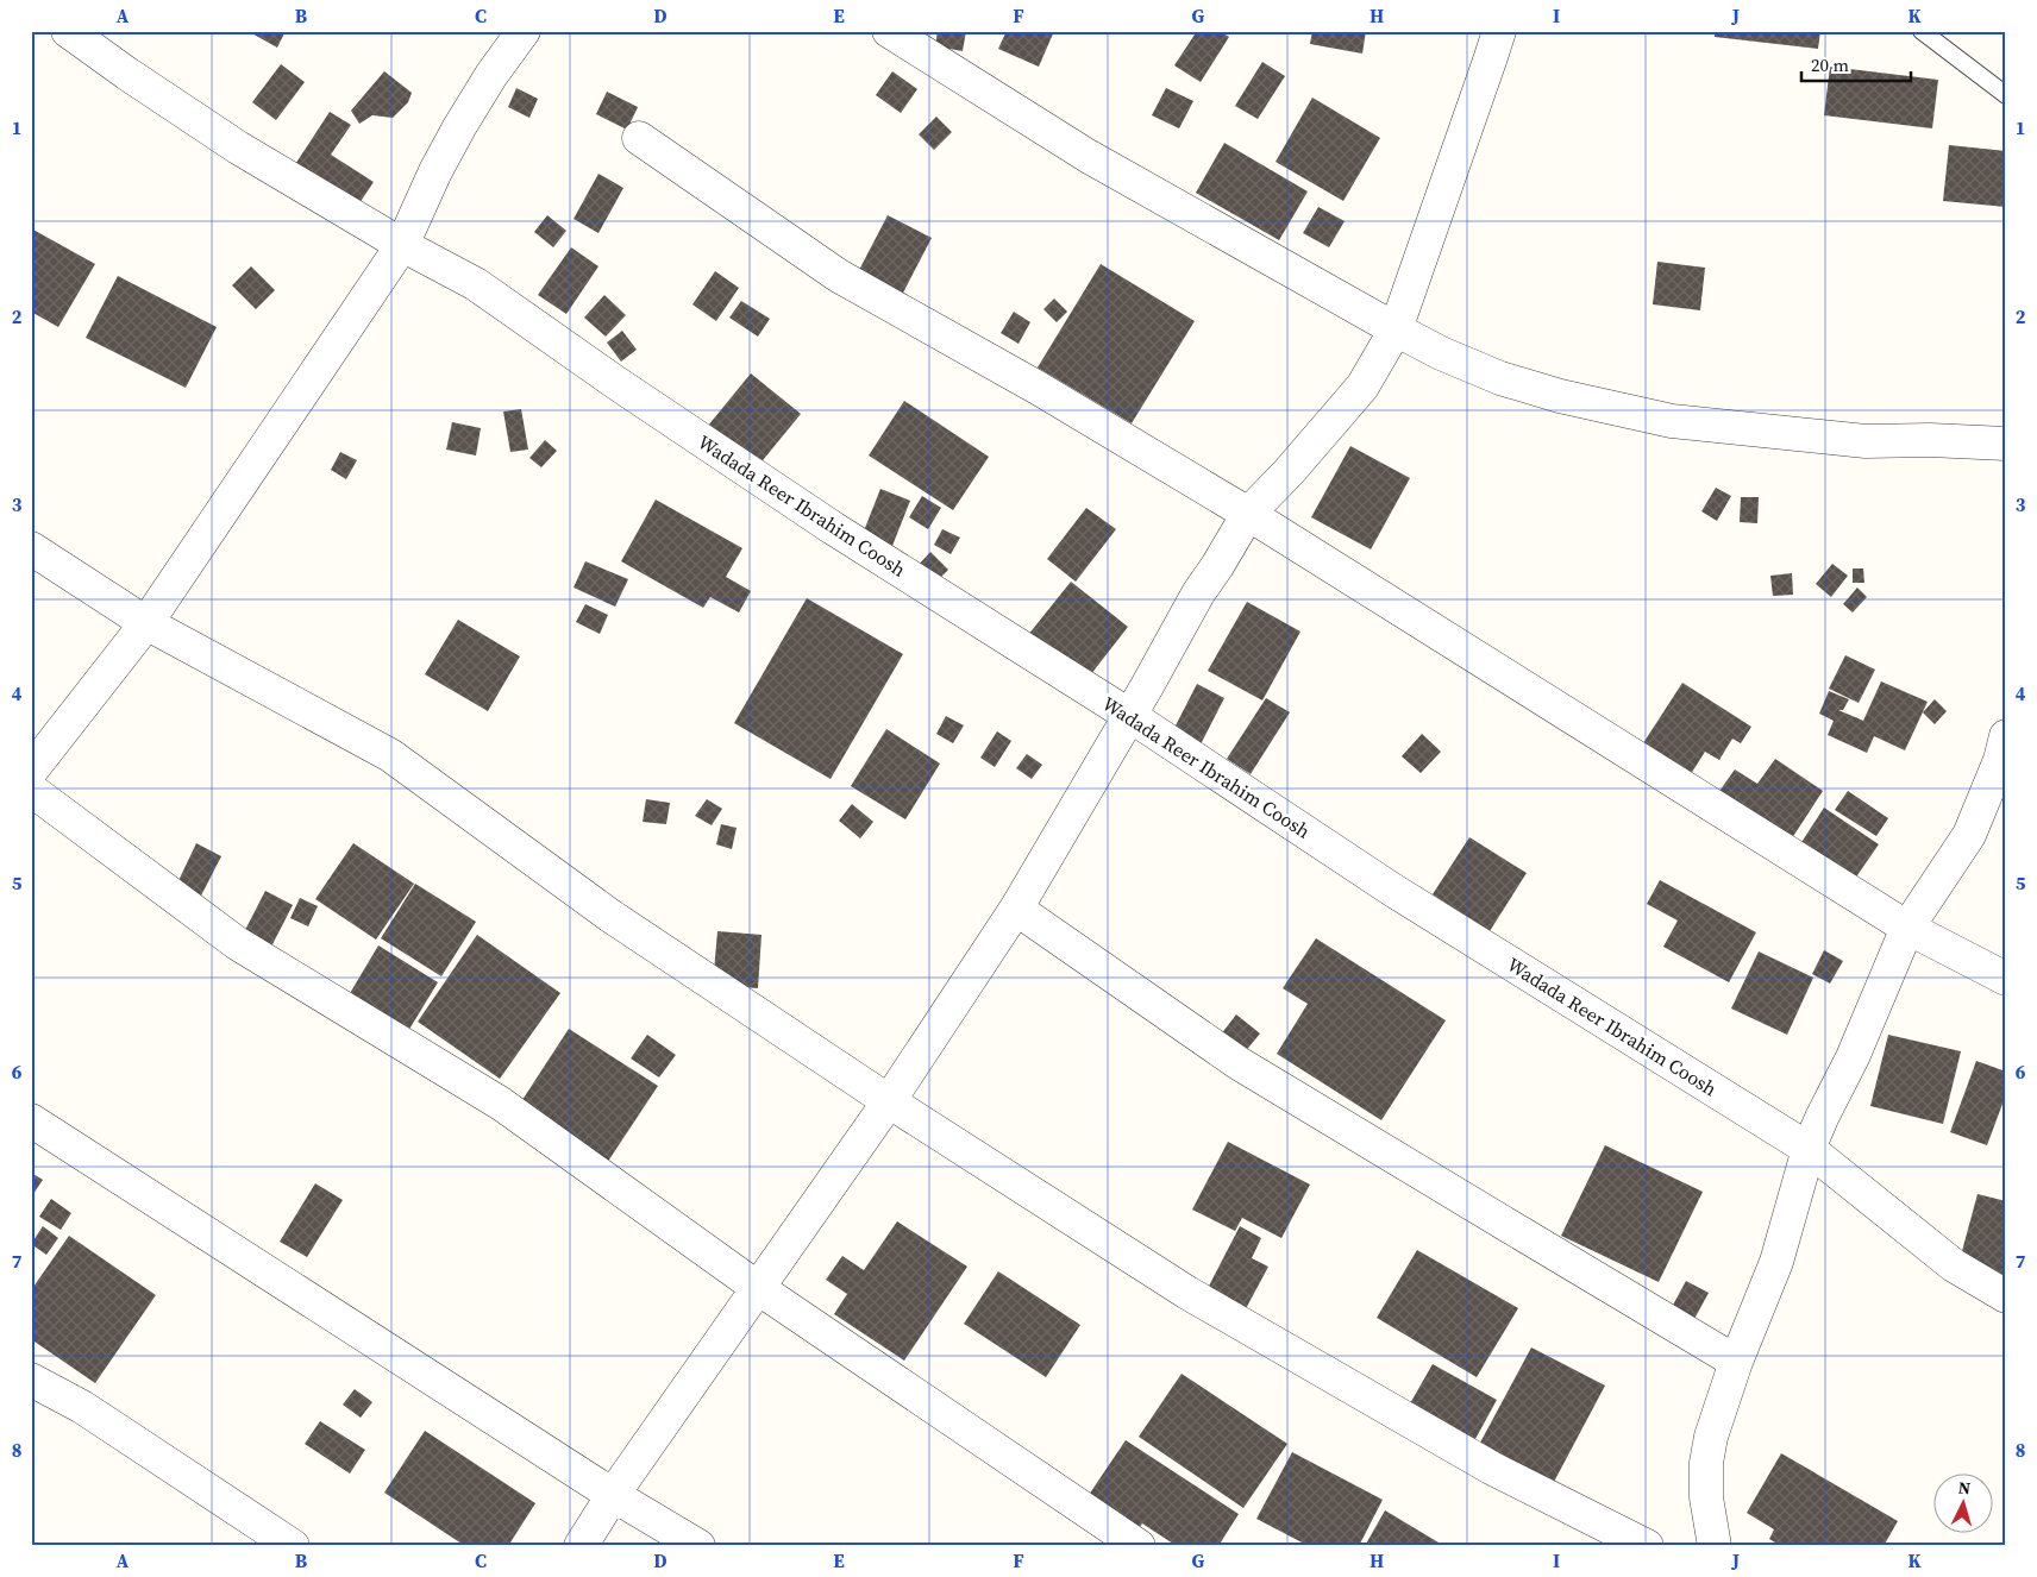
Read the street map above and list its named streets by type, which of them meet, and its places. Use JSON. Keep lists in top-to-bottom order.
{
  "streets": {
    "street": ["Wadada Reer Ibrahim Coosh"]
  },
  "scale_bar": "20 m",
  "north": "top",
  "grid": {
    "columns": [
      "A",
      "B",
      "C",
      "D",
      "E",
      "F",
      "G",
      "H",
      "I",
      "J",
      "K"
    ],
    "rows": [
      "1",
      "2",
      "3",
      "4",
      "5",
      "6",
      "7",
      "8"
    ]
  }
}
